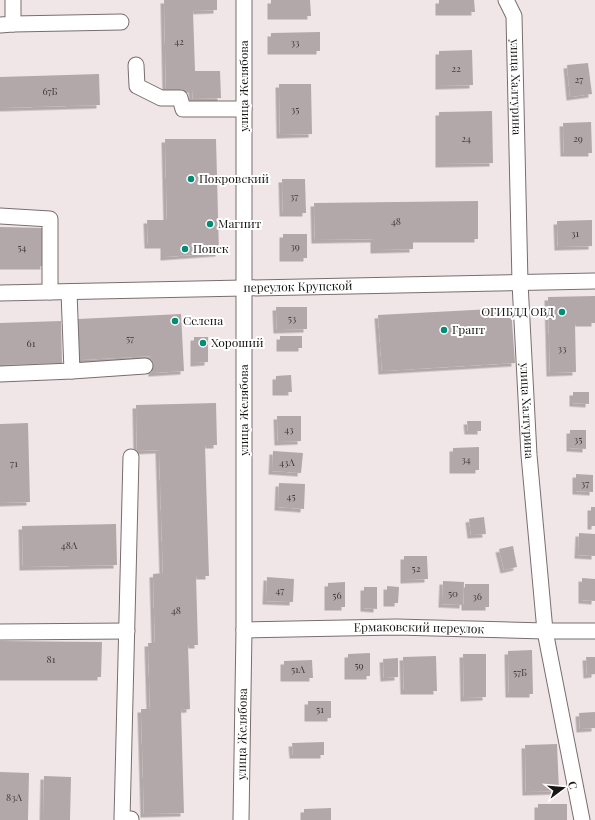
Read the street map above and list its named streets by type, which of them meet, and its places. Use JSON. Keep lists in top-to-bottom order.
{
  "streets": {
    "street": [
      "улица Желябова",
      "улица Халтурина",
      "переулок Крупской",
      "Ермаковский переулок"
    ]
  },
  "crossings": [
    ["улица Желябова", "переулок Крупской"],
    ["улица Желябова", "Ермаковский переулок"],
    ["улица Халтурина", "переулок Крупской"],
    ["улица Халтурина", "Ермаковский переулок"]
  ],
  "places": [
    "Покровский",
    "Магнит",
    "Поиск",
    "ОГИБДД ОВД",
    "Селена",
    "Грант",
    "Хороший"
  ],
  "house_numbers": [
    "42",
    "33",
    "22",
    "27",
    "67Б",
    "35",
    "24",
    "29",
    "37",
    "48",
    "31",
    "39",
    "54",
    "53",
    "57",
    "61",
    "33",
    "43",
    "35",
    "34",
    "43А",
    "71",
    "37",
    "45",
    "48А",
    "52",
    "47",
    "50",
    "56",
    "36",
    "48",
    "81",
    "59",
    "51А",
    "57Б",
    "51",
    "83А"
  ],
  "north": "right"
}
